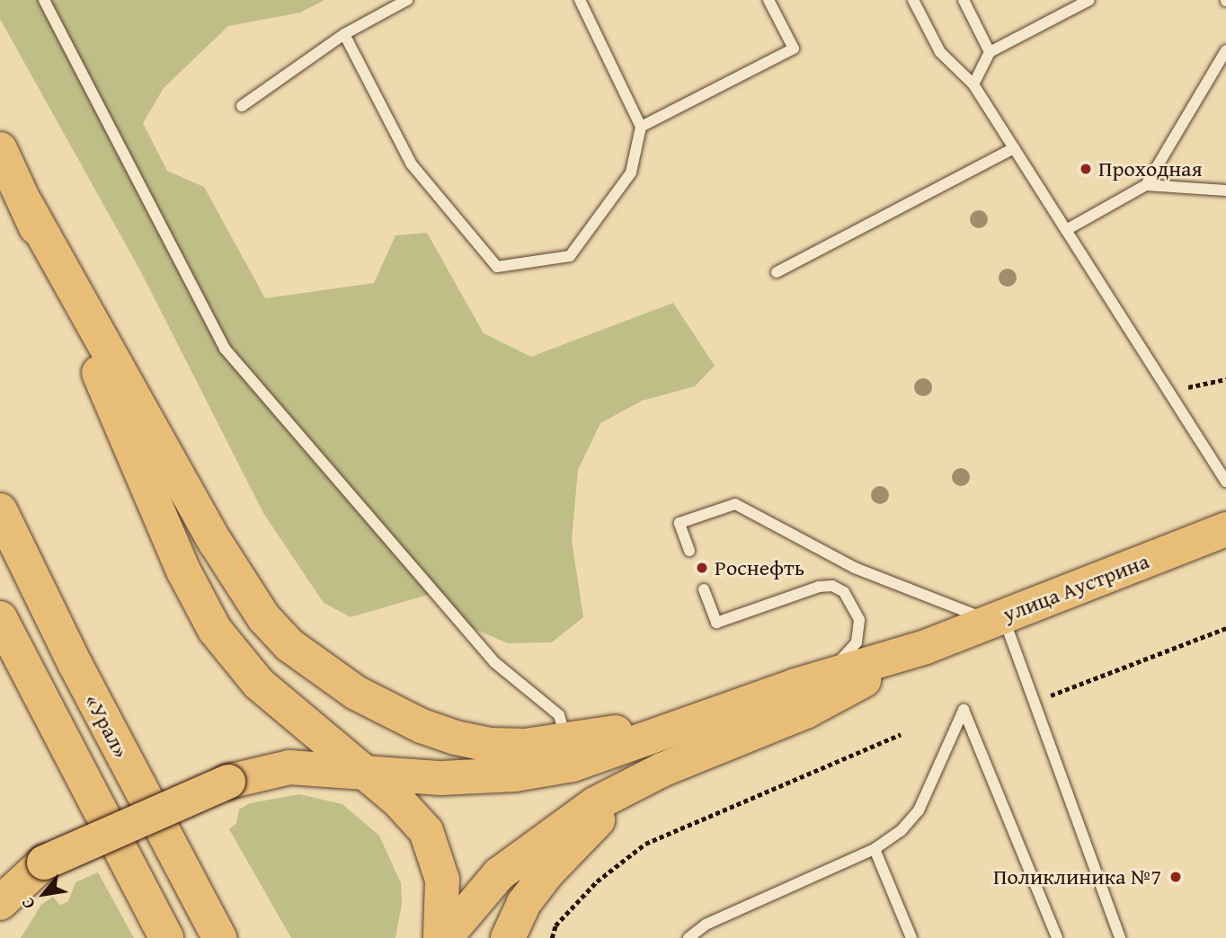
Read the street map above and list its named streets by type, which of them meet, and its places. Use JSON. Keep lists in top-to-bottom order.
{
  "streets": {
    "main road": ["улица Аустрина", "«Урал»"]
  },
  "places": ["Проходная", "Роснефть", "Поликлиника №7"],
  "north": "bottom left"
}
